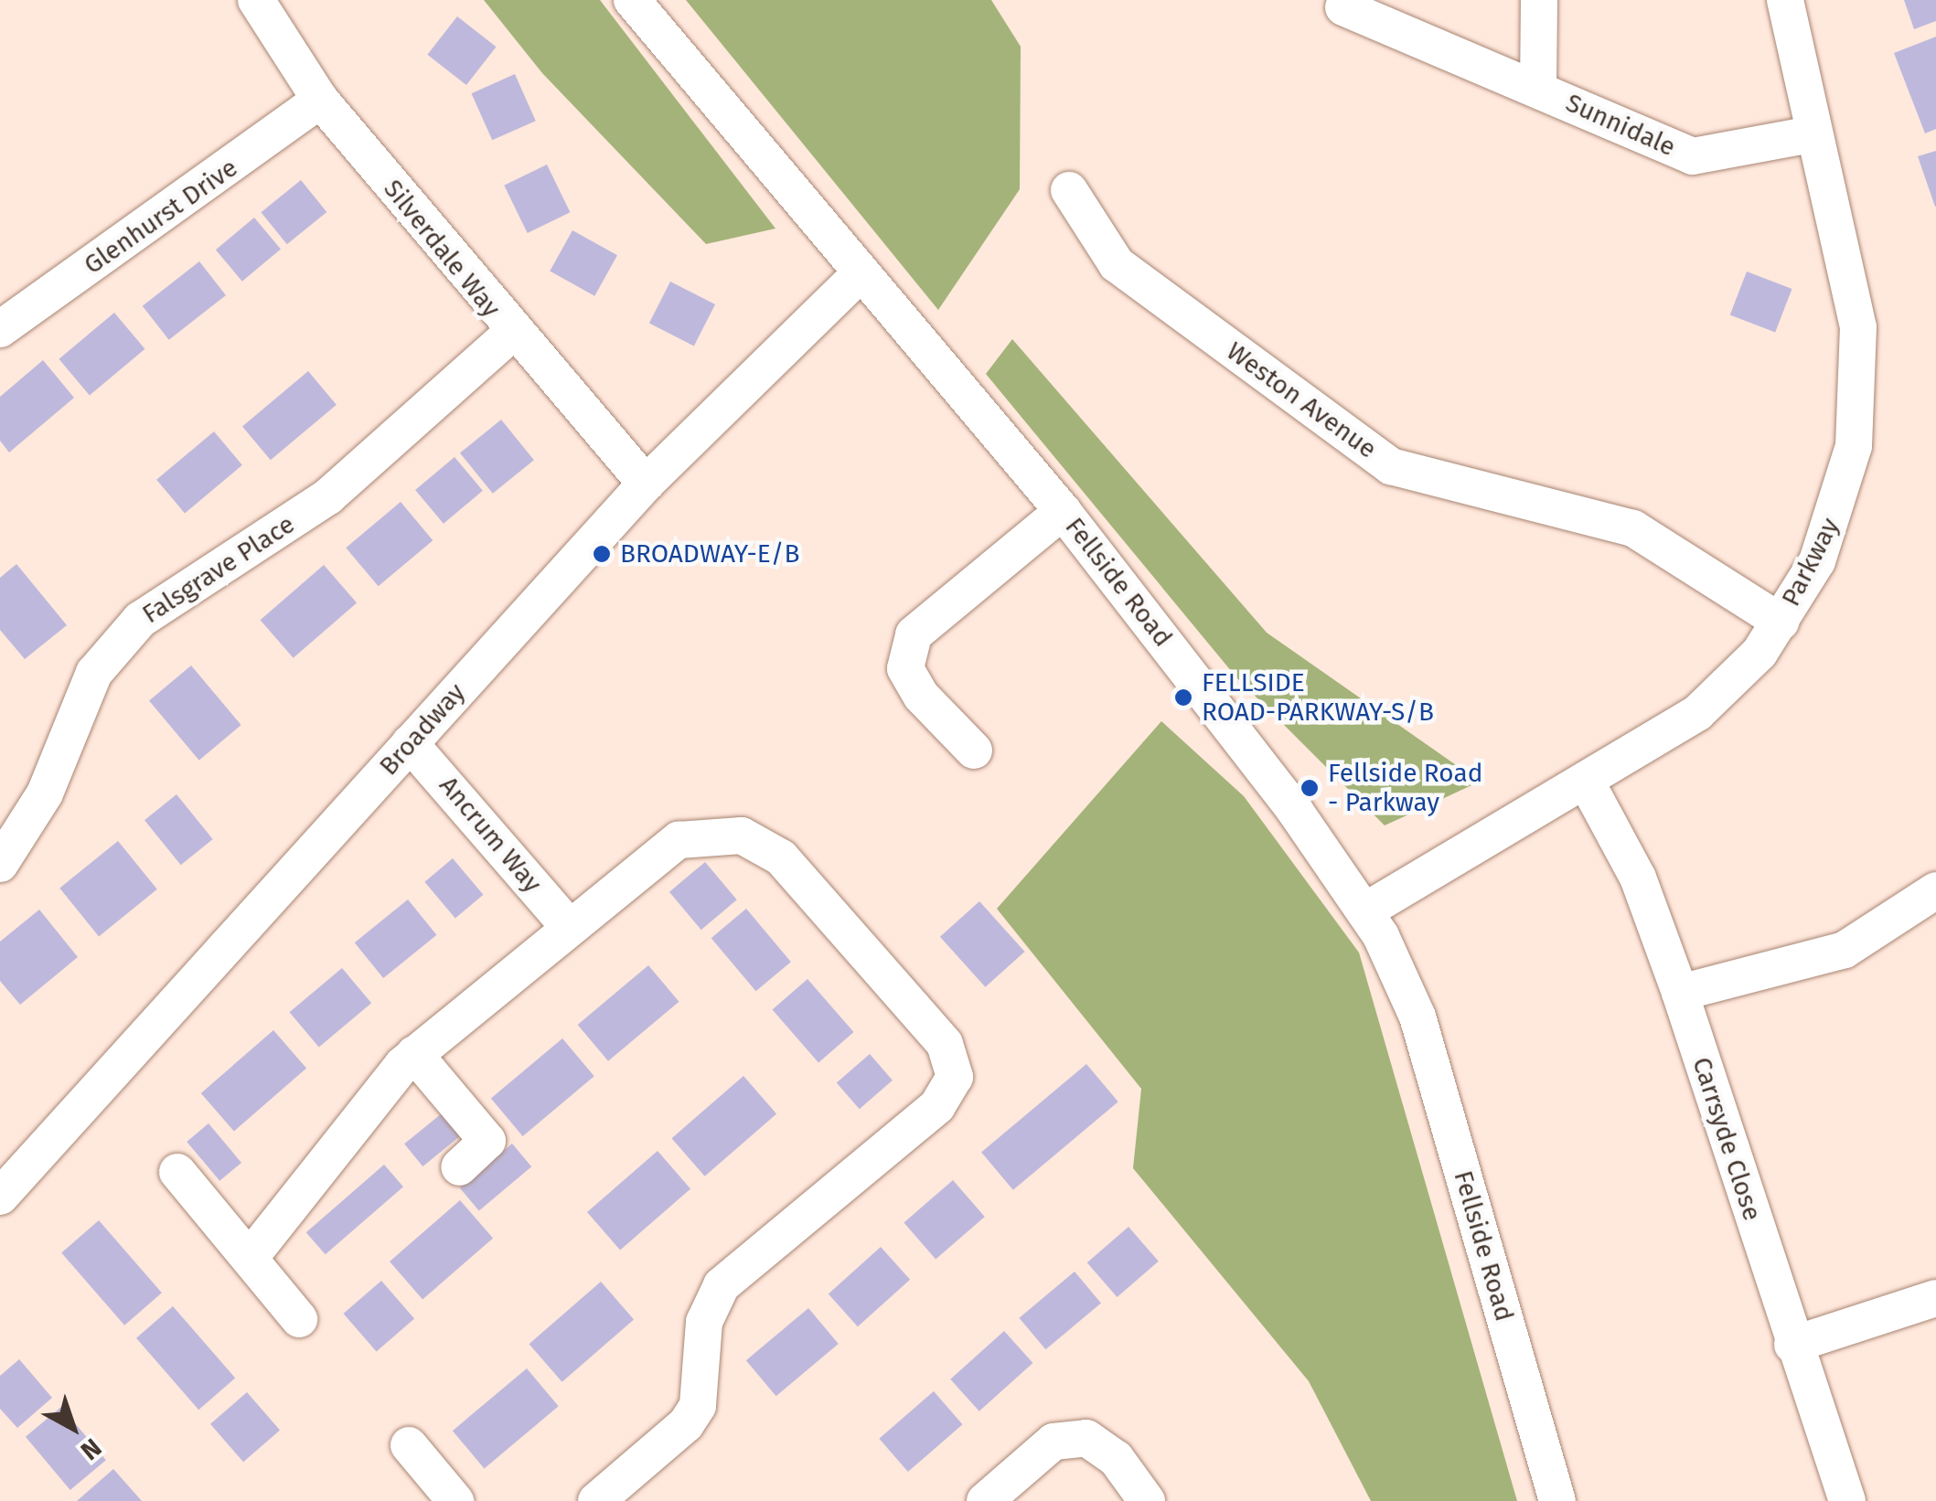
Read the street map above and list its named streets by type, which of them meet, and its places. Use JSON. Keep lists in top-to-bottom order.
{
  "streets": {
    "street": [
      "Sunnidale",
      "Glenhurst Drive",
      "Silverdale Way",
      "Weston Avenue",
      "Parkway",
      "Falsgrave Place",
      "Fellside Road",
      "Broadway",
      "Ancrum Way",
      "Carrsyde Close"
    ]
  },
  "crossings": [
    ["Sunnidale", "Parkway"],
    ["Glenhurst Drive", "Silverdale Way"],
    ["Silverdale Way", "Falsgrave Place"],
    ["Silverdale Way", "Broadway"],
    ["Weston Avenue", "Parkway"],
    ["Parkway", "Fellside Road"],
    ["Parkway", "Carrsyde Close"],
    ["Fellside Road", "Broadway"],
    ["Broadway", "Ancrum Way"]
  ],
  "places": ["BROADWAY-E/B", "FELLSIDE ROAD-PARKWAY-S/B", "Fellside Road - Parkway"],
  "north": "bottom right"
}
